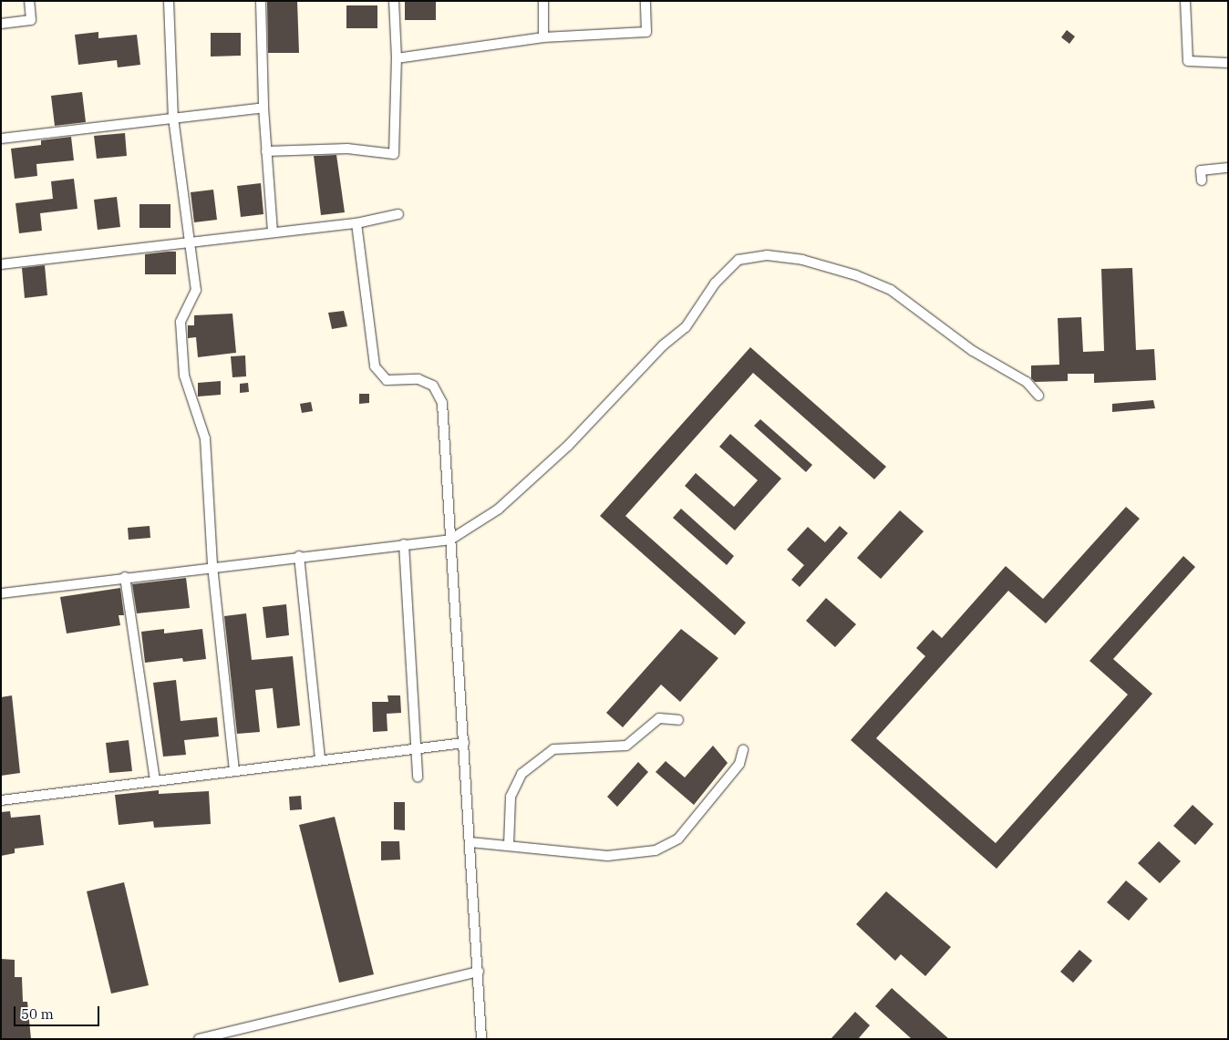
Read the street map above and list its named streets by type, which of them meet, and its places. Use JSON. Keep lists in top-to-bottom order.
{
  "scale_bar": "50 m"
}
